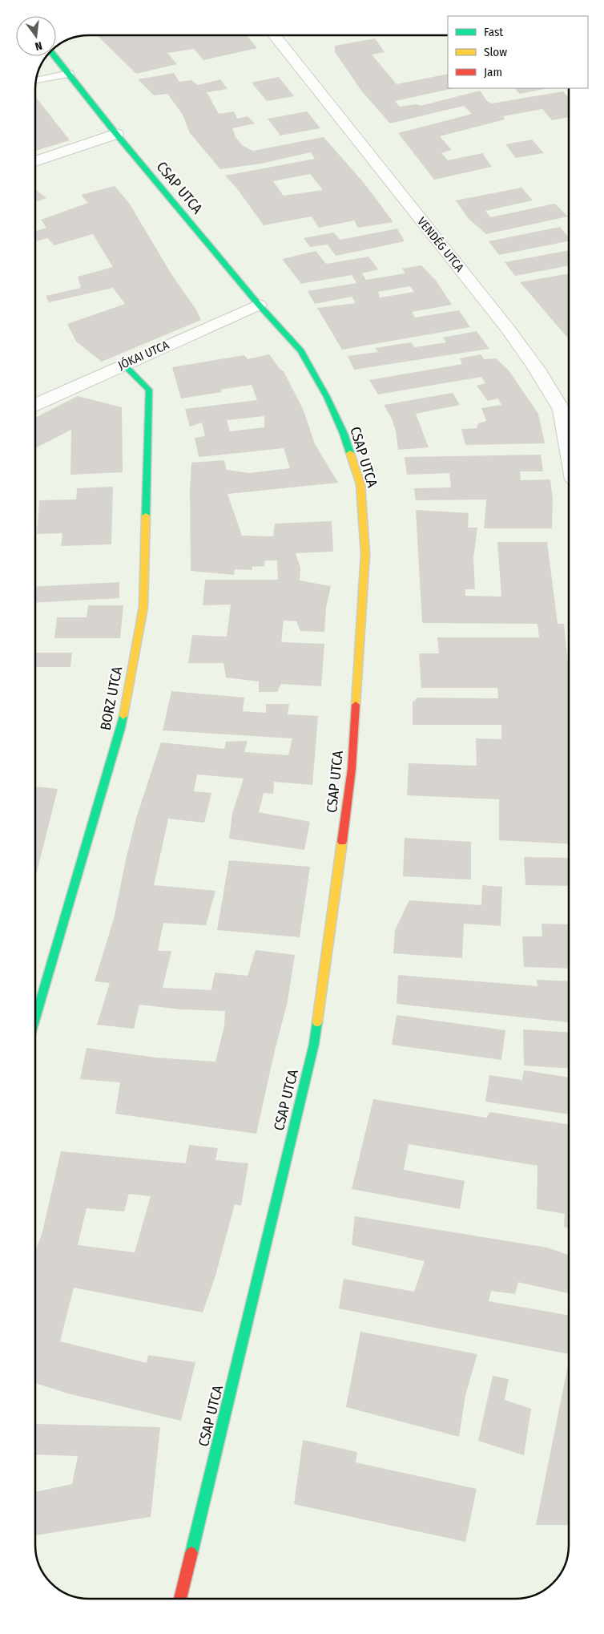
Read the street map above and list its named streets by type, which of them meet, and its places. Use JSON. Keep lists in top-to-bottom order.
{
  "streets": {
    "street": [
      "CSAP UTCA",
      "VENDÉG UTCA",
      "JÓKAI UTCA",
      "BORZ UTCA"
    ]
  },
  "crossings": [
    ["CSAP UTCA", "JÓKAI UTCA"],
    ["JÓKAI UTCA", "BORZ UTCA"]
  ],
  "legend": ["Fast", "Slow", "Jam"],
  "north": "bottom"
}
